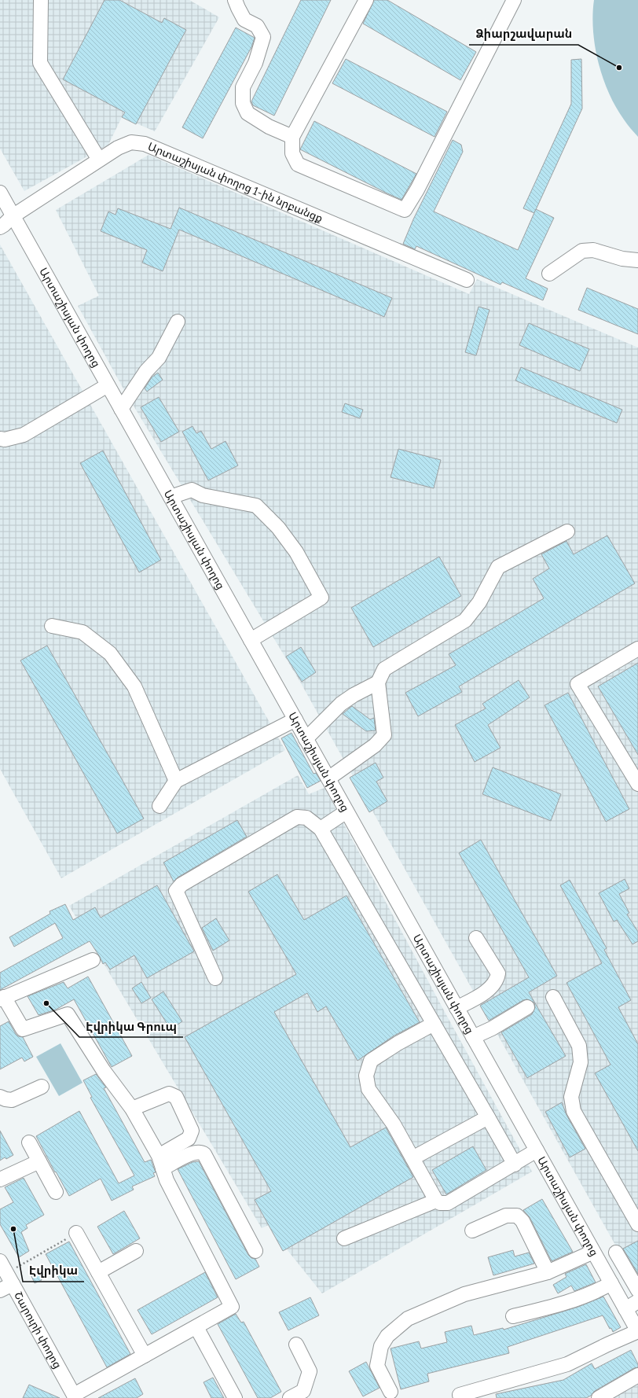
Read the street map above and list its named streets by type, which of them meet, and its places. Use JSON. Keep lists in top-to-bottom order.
{
  "streets": {
    "street": ["Արտաշիսյան փողոց 1-ին նրբանցք", "Արտաշիսյան փողոց", "Շարուրի փողոց"]
  },
  "crossings": [
    ["Արտաշիսյան փողոց 1-ին նրբանցք", "Արտաշիսյան փողոց"]
  ],
  "places": ["Ձիարշավարան", "Էվրիկա Գրուպ", "Էվրիկա"]
}
